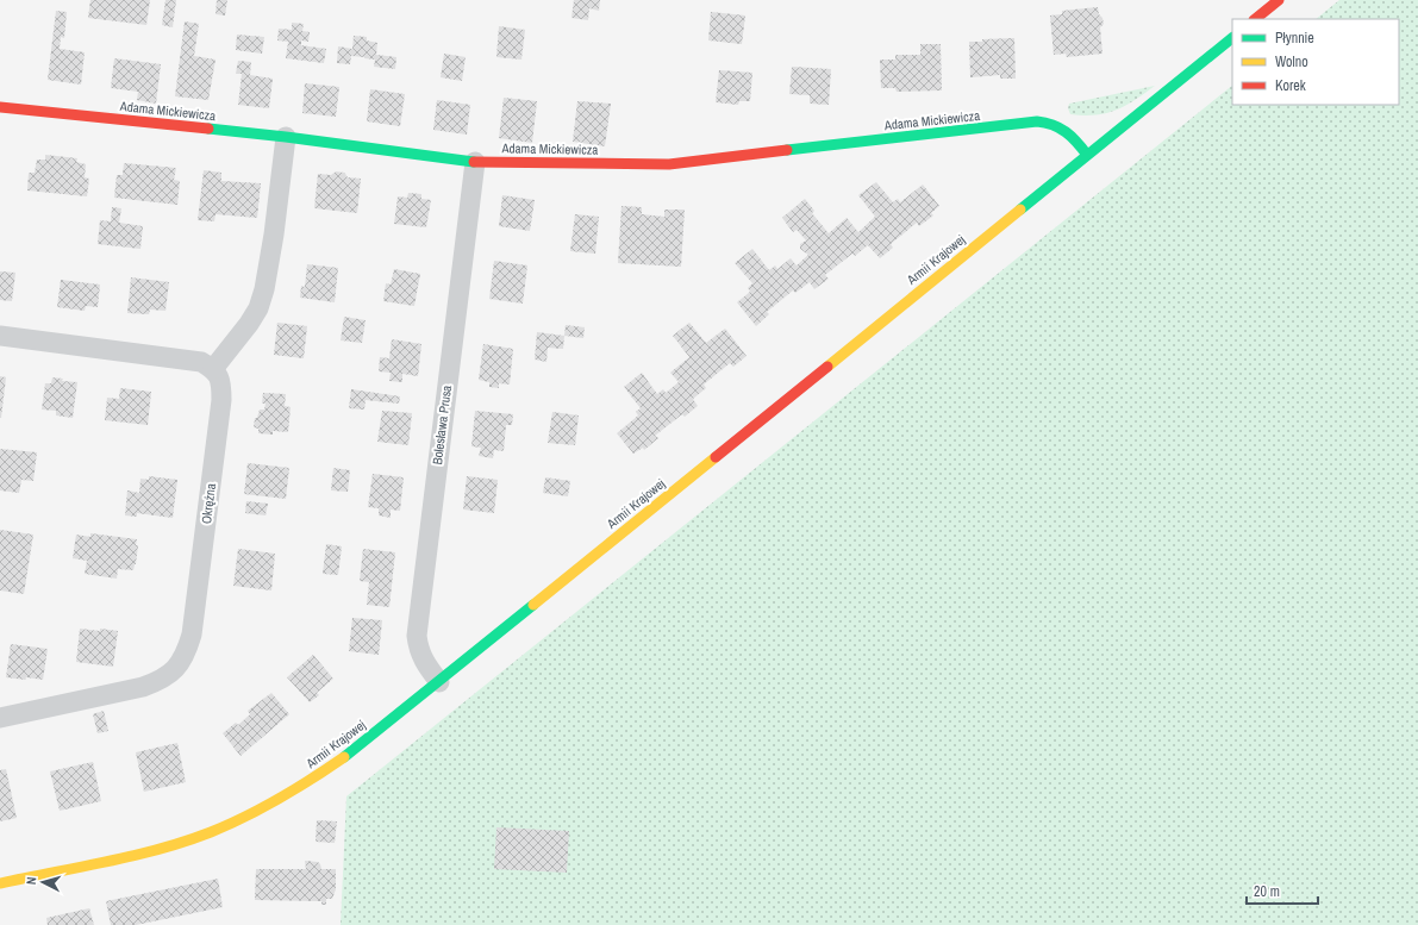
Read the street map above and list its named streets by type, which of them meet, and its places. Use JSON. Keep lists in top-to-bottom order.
{
  "streets": {
    "street": [
      "Adama Mickiewicza",
      "Armii Krajowej",
      "Bolesława Prusa",
      "Okrężna"
    ]
  },
  "crossings": [
    ["Adama Mickiewicza", "Armii Krajowej"],
    ["Adama Mickiewicza", "Bolesława Prusa"],
    ["Armii Krajowej", "Bolesława Prusa"]
  ],
  "legend": ["Płynnie", "Wolno", "Korek"],
  "scale_bar": "20 m",
  "north": "left"
}
